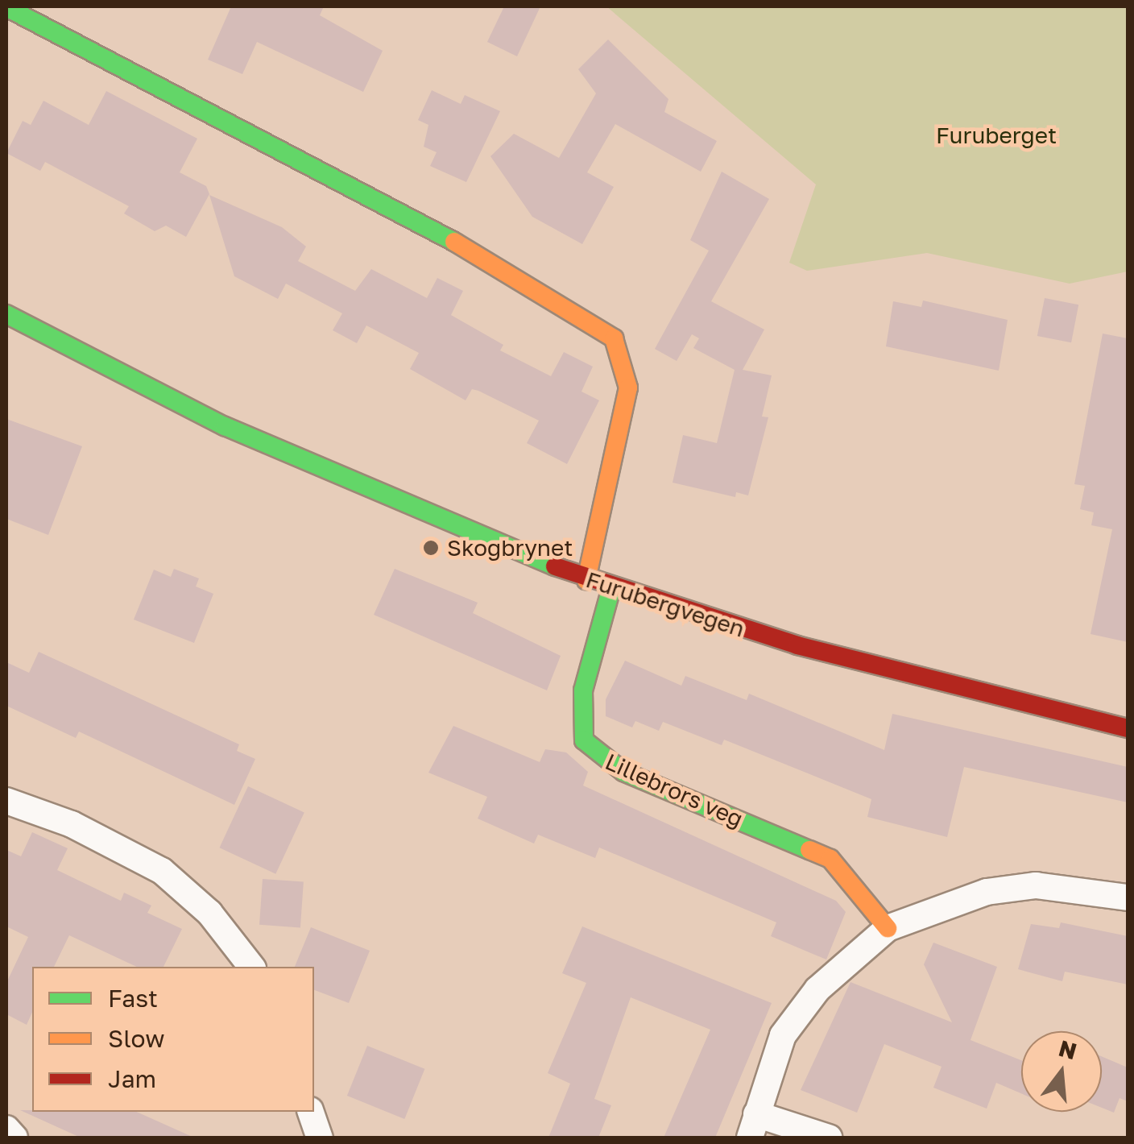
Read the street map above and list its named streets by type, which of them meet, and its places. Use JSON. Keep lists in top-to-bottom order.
{
  "streets": {
    "street": ["Furubergvegen", "Lillebrors veg"]
  },
  "crossings": [
    ["Furubergvegen", "Lillebrors veg"]
  ],
  "parks": ["Furuberget"],
  "places": ["Skogbrynet"],
  "legend": ["Fast", "Slow", "Jam"],
  "north": "top"
}
